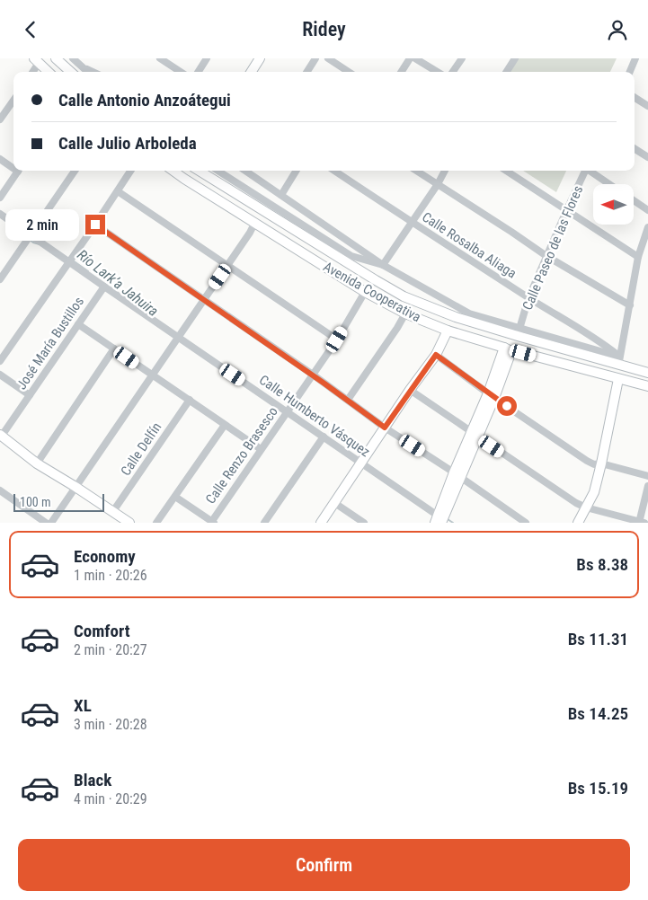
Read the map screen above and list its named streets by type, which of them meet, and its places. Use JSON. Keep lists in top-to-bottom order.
{
  "streets": {
    "street": [
      "Calle Rosalba Aliaga",
      "Calle Paseo de las Flores",
      "Avenida Cooperativa",
      "José María Bustillos",
      "Calle Humberto Vásquez",
      "Calle Delfín",
      "Calle Renzo Brasesco"
    ]
  },
  "crossings": [
    ["Calle Rosalba Aliaga", "Calle Paseo de las Flores"],
    ["Calle Rosalba Aliaga", "Avenida Cooperativa"],
    ["Avenida Cooperativa", "Calle Renzo Brasesco"],
    ["José María Bustillos", "Calle Humberto Vásquez"],
    ["Calle Humberto Vásquez", "Calle Renzo Brasesco"]
  ],
  "water": ["Río Lark’a Jahuira"],
  "scale_bar": "100 m",
  "north": "left",
  "page": {
    "header": "Ridey",
    "banner": ["Calle Antonio Anzoátegui", "Calle Julio Arboleda"],
    "bubble": "2 min",
    "scale": "100 m",
    "list": [
      {
        "name": "Economy",
        "note": "1 min · 20:26",
        "value": "Bs 8.38"
      },
      {
        "name": "Comfort",
        "note": "2 min · 20:27",
        "value": "Bs 11.31"
      },
      {
        "name": "XL",
        "note": "3 min · 20:28",
        "value": "Bs 14.25"
      },
      {
        "name": "Black",
        "note": "4 min · 20:29",
        "value": "Bs 15.19"
      }
    ],
    "buttons": "Confirm"
  }
}
